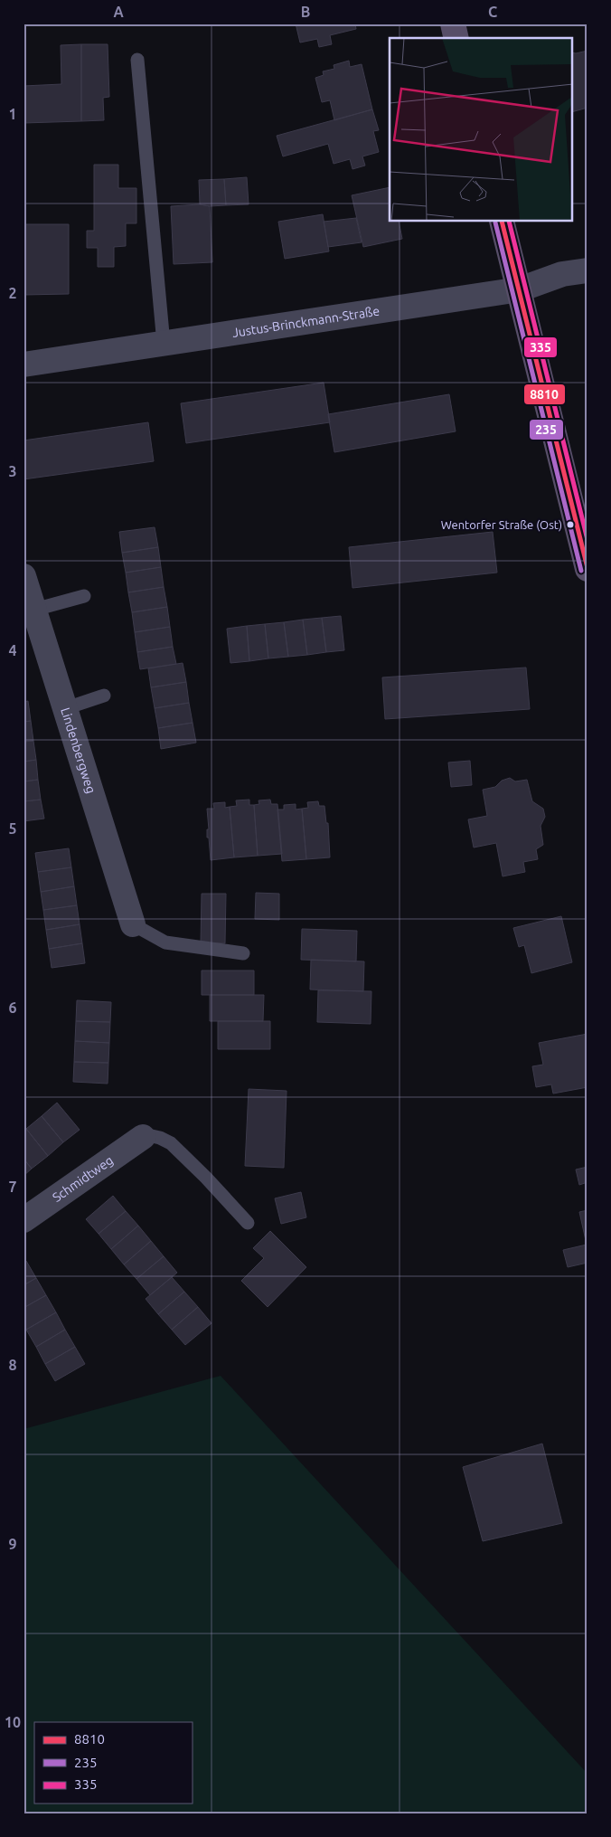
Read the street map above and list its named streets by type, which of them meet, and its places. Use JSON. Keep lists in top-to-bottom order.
{
  "streets": {
    "street": ["Justus-Brinckmann-Straße", "Lindenbergweg", "Schmidtweg"]
  },
  "places": ["Wentorfer Straße (Ost)"],
  "lines": ["transit line 8810", "transit line 335", "transit line 235"],
  "legend": ["8810", "235", "335"],
  "grid": {
    "columns": ["A", "B", "C"],
    "rows": [
      "1",
      "2",
      "3",
      "4",
      "5",
      "6",
      "7",
      "8",
      "9",
      "10"
    ]
  }
}
